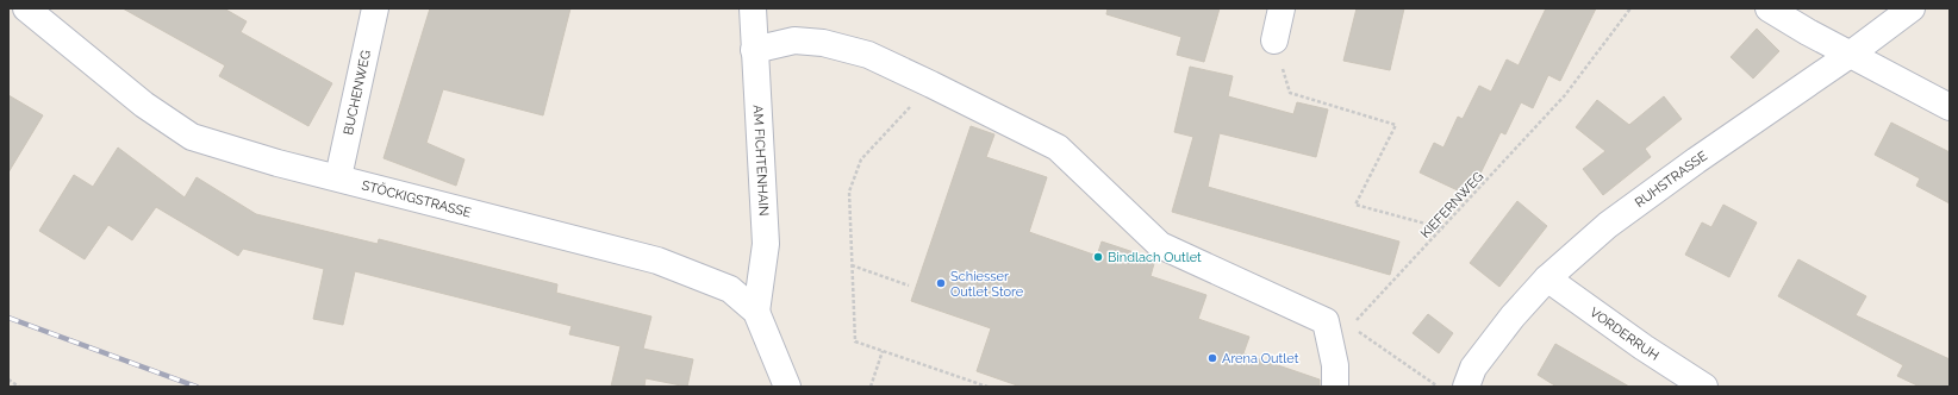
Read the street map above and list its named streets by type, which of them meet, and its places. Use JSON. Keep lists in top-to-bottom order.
{
  "streets": {
    "street": [
      "BUCHENWEG",
      "AM FICHTENHAIN",
      "RUHSTRASSE",
      "STÖCKIGSTRASSE",
      "VORDERRUH"
    ],
    "path": ["KIEFERNWEG"]
  },
  "crossings": [
    ["BUCHENWEG", "STÖCKIGSTRASSE"],
    ["AM FICHTENHAIN", "STÖCKIGSTRASSE"],
    ["RUHSTRASSE", "VORDERRUH"]
  ],
  "places": ["Bindlach Outlet", "Schiesser Outlet Store", "Arena Outlet"]
}
